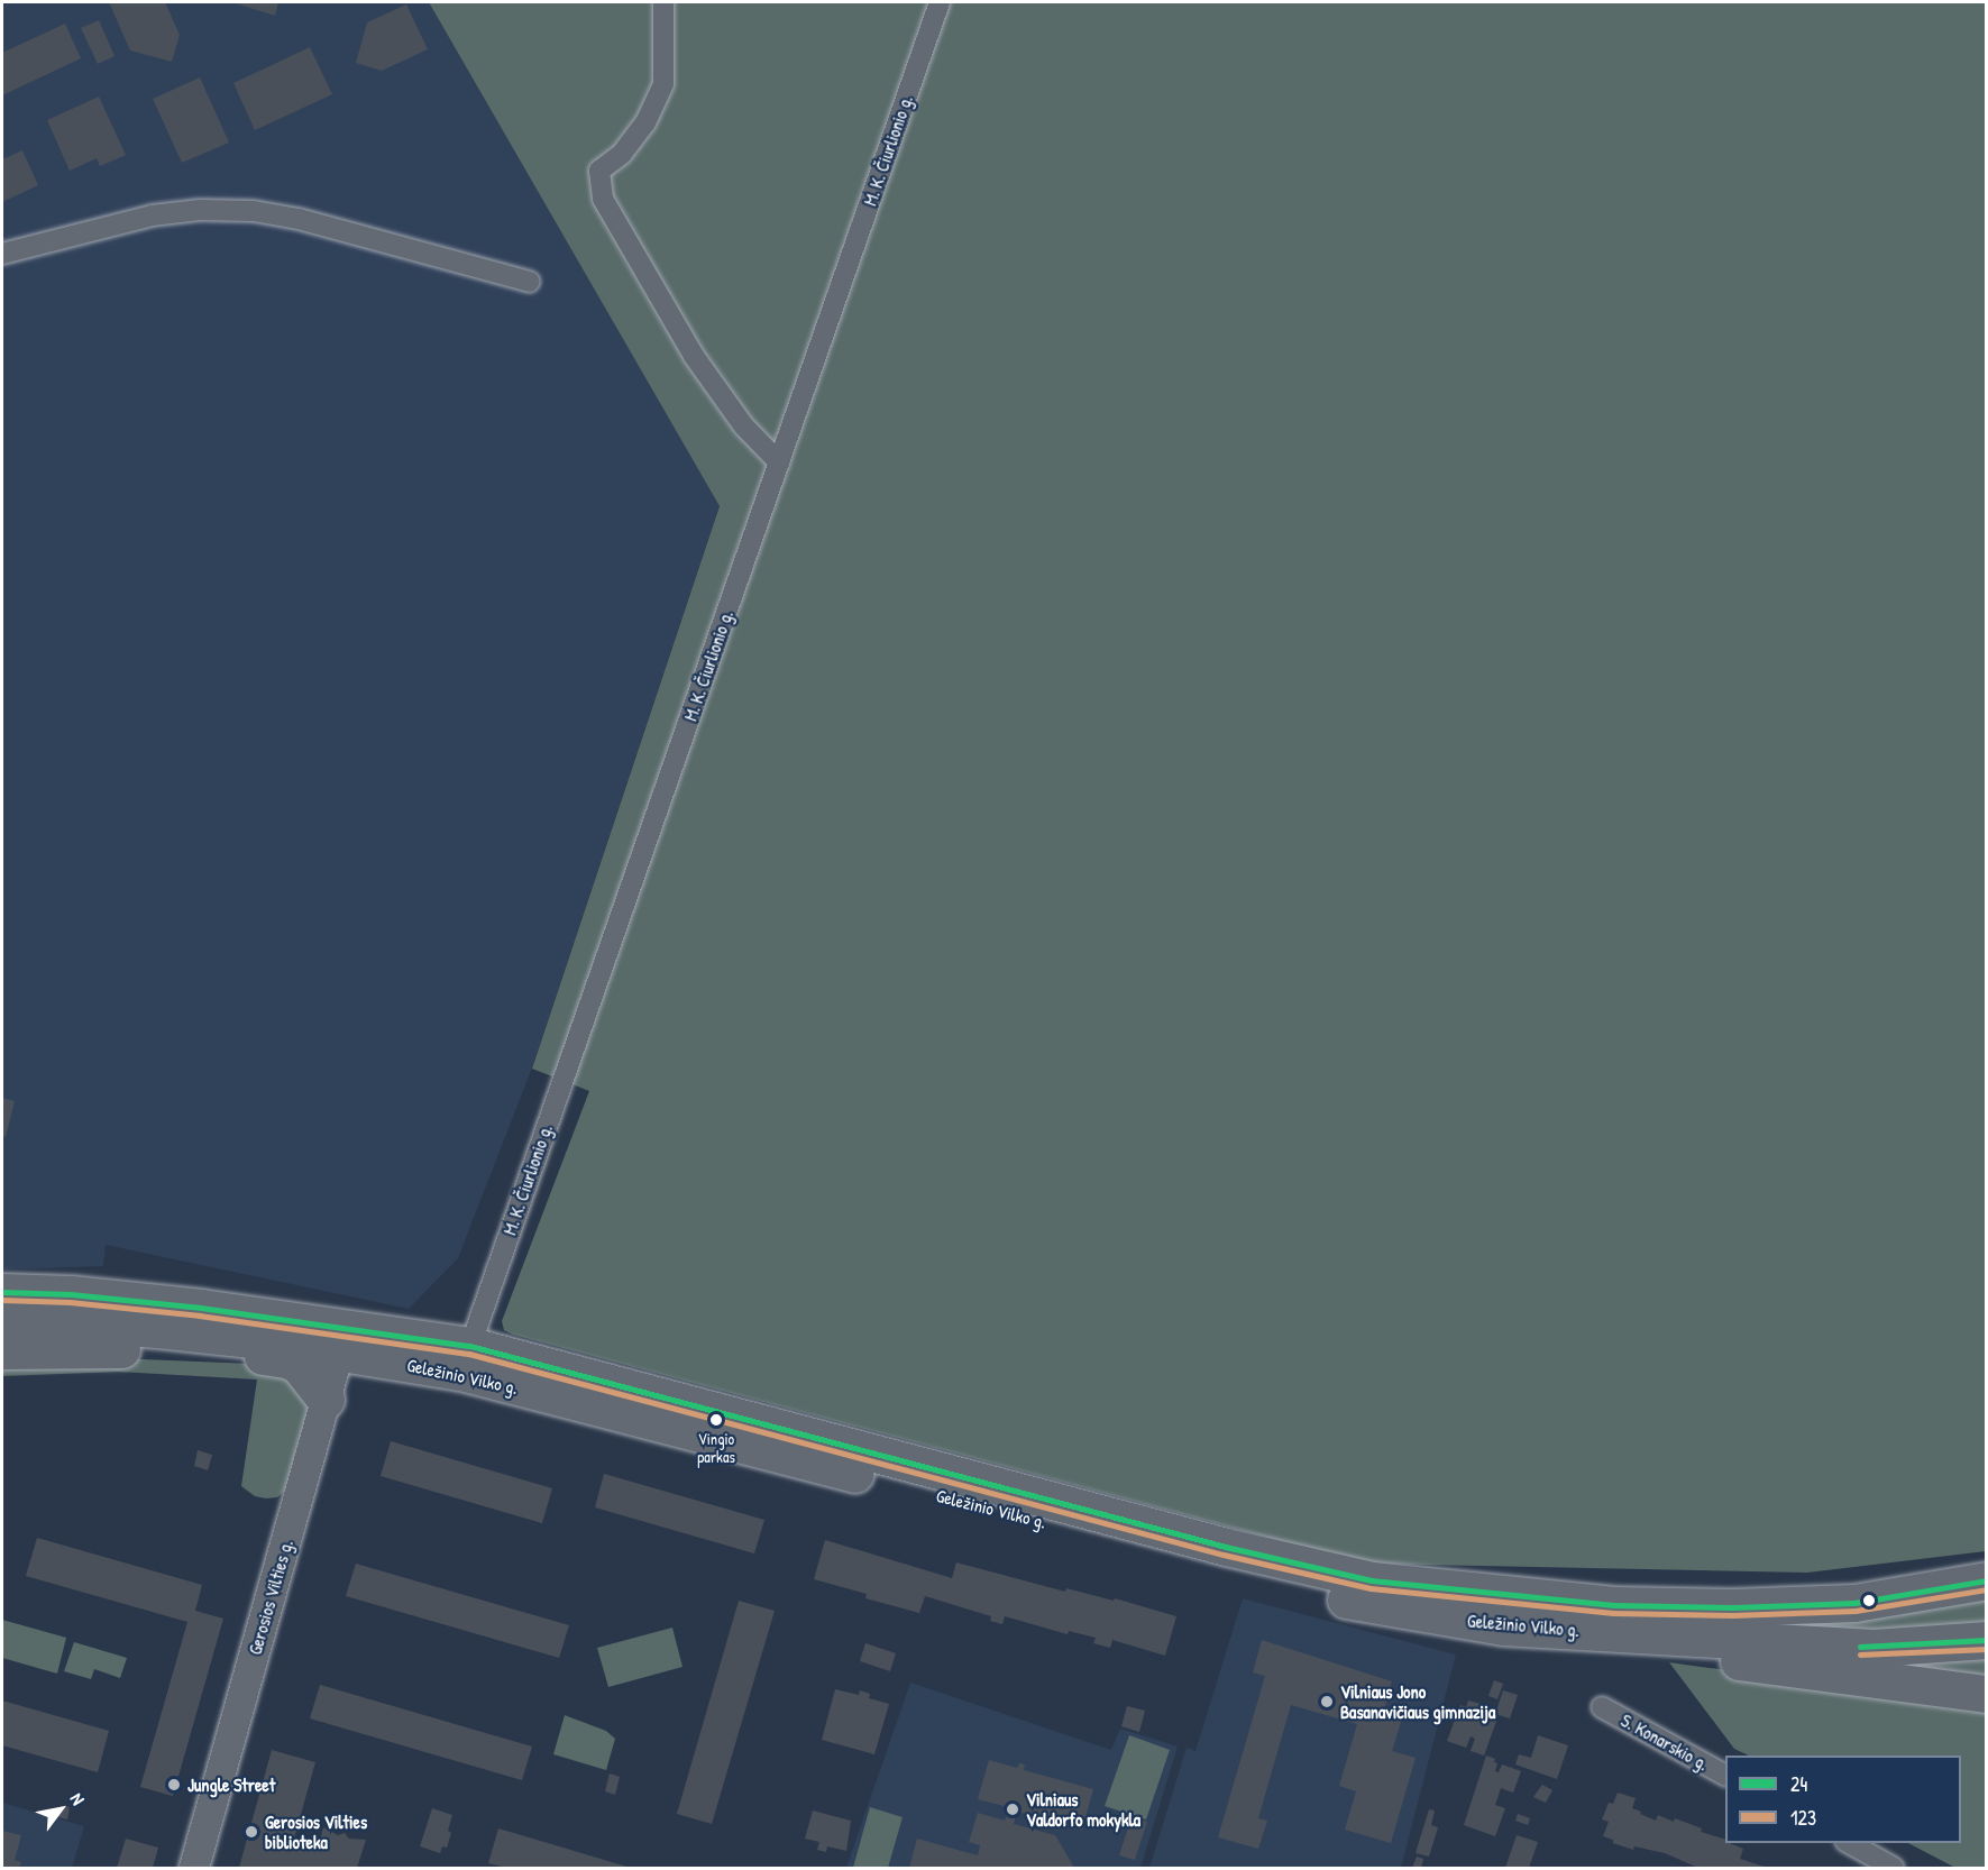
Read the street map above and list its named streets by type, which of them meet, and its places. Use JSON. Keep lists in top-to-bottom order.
{
  "streets": {
    "highway": ["Geležinio Vilko g."],
    "main road": ["Gerosios Vilties g."],
    "street": ["M. K. Čiurlionio g.", "S. Konarskio g."]
  },
  "crossings": [
    ["M. K. Čiurlionio g.", "Geležinio Vilko g."],
    ["Geležinio Vilko g.", "Gerosios Vilties g."]
  ],
  "places": [
    "Vingio parkas",
    "Vilniaus Jono Basanavičiaus gimnazija",
    "Jungle Street",
    "Vilniaus Valdorfo mokykla",
    "Gerosios Vilties biblioteka"
  ],
  "lines": ["transit line 24", "transit line 123"],
  "legend": ["24", "123"],
  "north": "top right"
}
